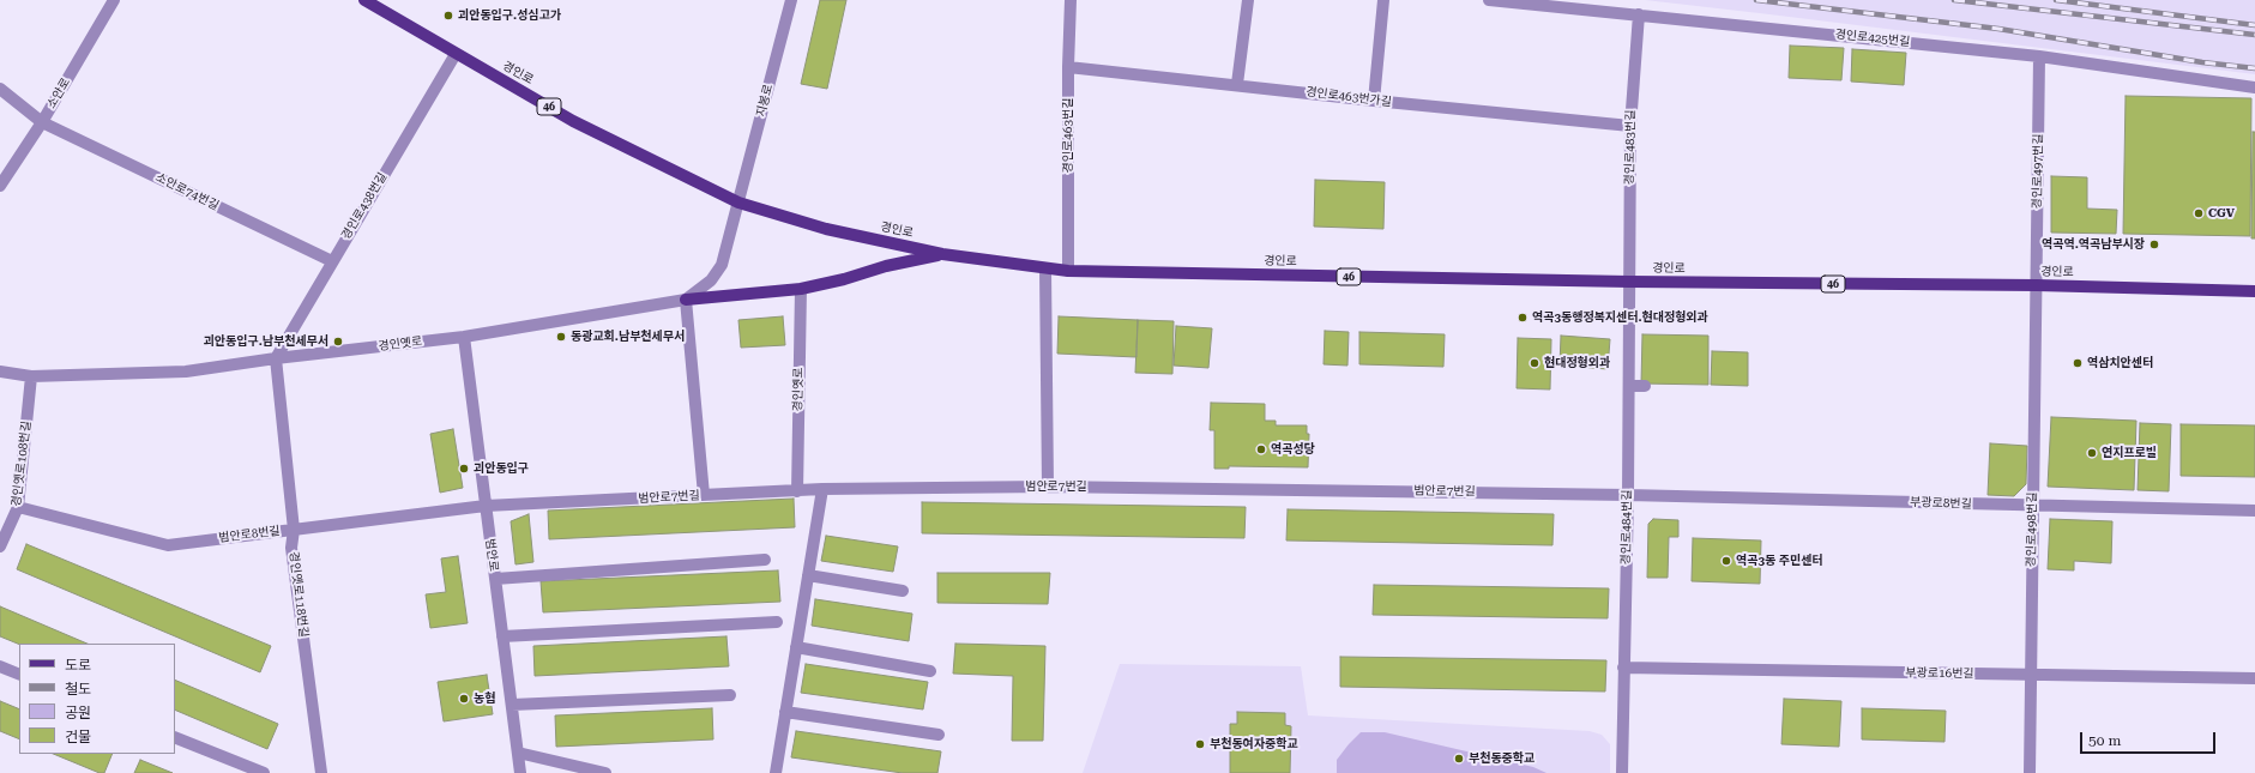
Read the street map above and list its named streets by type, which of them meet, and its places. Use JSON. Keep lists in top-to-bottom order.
{
  "streets": {
    "main road": ["경인로", "46"],
    "street": [
      "경인로425번길",
      "소안로",
      "경인로463번가길",
      "지봉로",
      "경인로463번길",
      "경인로483번길",
      "경인로497번길",
      "소안로74번길",
      "경인로438번길",
      "경인옛로",
      "경인옛로108번길",
      "범안로7번길",
      "부광로8번길",
      "경인로484번길",
      "경인로498번길",
      "범안로8번길",
      "범안로",
      "경인옛로118번길",
      "부광로16번길"
    ]
  },
  "crossings": [
    ["경인로425번길", "경인로483번길"],
    ["경인로425번길", "경인로497번길"],
    ["경인로", "지봉로"],
    ["경인로", "경인로463번길"],
    ["경인로", "경인로483번길"],
    ["경인로", "경인로497번길"],
    ["경인로", "경인로438번길"],
    ["경인로", "경인옛로"],
    ["경인로", "경인로484번길"],
    ["경인로", "경인로498번길"],
    ["소안로", "소안로74번길"],
    ["경인로463번가길", "경인로463번길"],
    ["경인로463번가길", "경인로483번길"],
    ["지봉로", "경인옛로"],
    ["경인로483번길", "경인로484번길"],
    ["경인로497번길", "경인로498번길"],
    ["소안로74번길", "경인로438번길"],
    ["경인로438번길", "경인옛로"],
    ["경인로438번길", "경인옛로118번길"],
    ["경인옛로", "경인옛로108번길"],
    ["경인옛로", "범안로7번길"],
    ["경인옛로", "범안로"],
    ["경인옛로", "경인옛로118번길"],
    ["경인옛로108번길", "범안로8번길"],
    ["범안로7번길", "부광로8번길"],
    ["범안로7번길", "경인로484번길"],
    ["범안로7번길", "범안로8번길"],
    ["범안로7번길", "범안로"],
    ["부광로8번길", "경인로484번길"],
    ["부광로8번길", "경인로498번길"],
    ["경인로484번길", "부광로16번길"],
    ["경인로498번길", "부광로16번길"],
    ["범안로8번길", "범안로"],
    ["범안로8번길", "경인옛로118번길"]
  ],
  "places": [
    "괴안동입구.성심고가",
    "CGV",
    "역곡역.역곡남부시장",
    "역곡3동행정복지센터.현대정형외과",
    "동광교회.남부천세무서",
    "괴안동입구.남부천세무서",
    "현대정형외과",
    "역삼치안센터",
    "역곡성당",
    "연지프로빌",
    "괴안동입구",
    "역곡3동 주민센터",
    "농협",
    "부천동여자중학교",
    "부천동중학교"
  ],
  "legend": [
    "도로",
    "철도",
    "공원",
    "건물"
  ],
  "scale_bar": "50 m"
}
